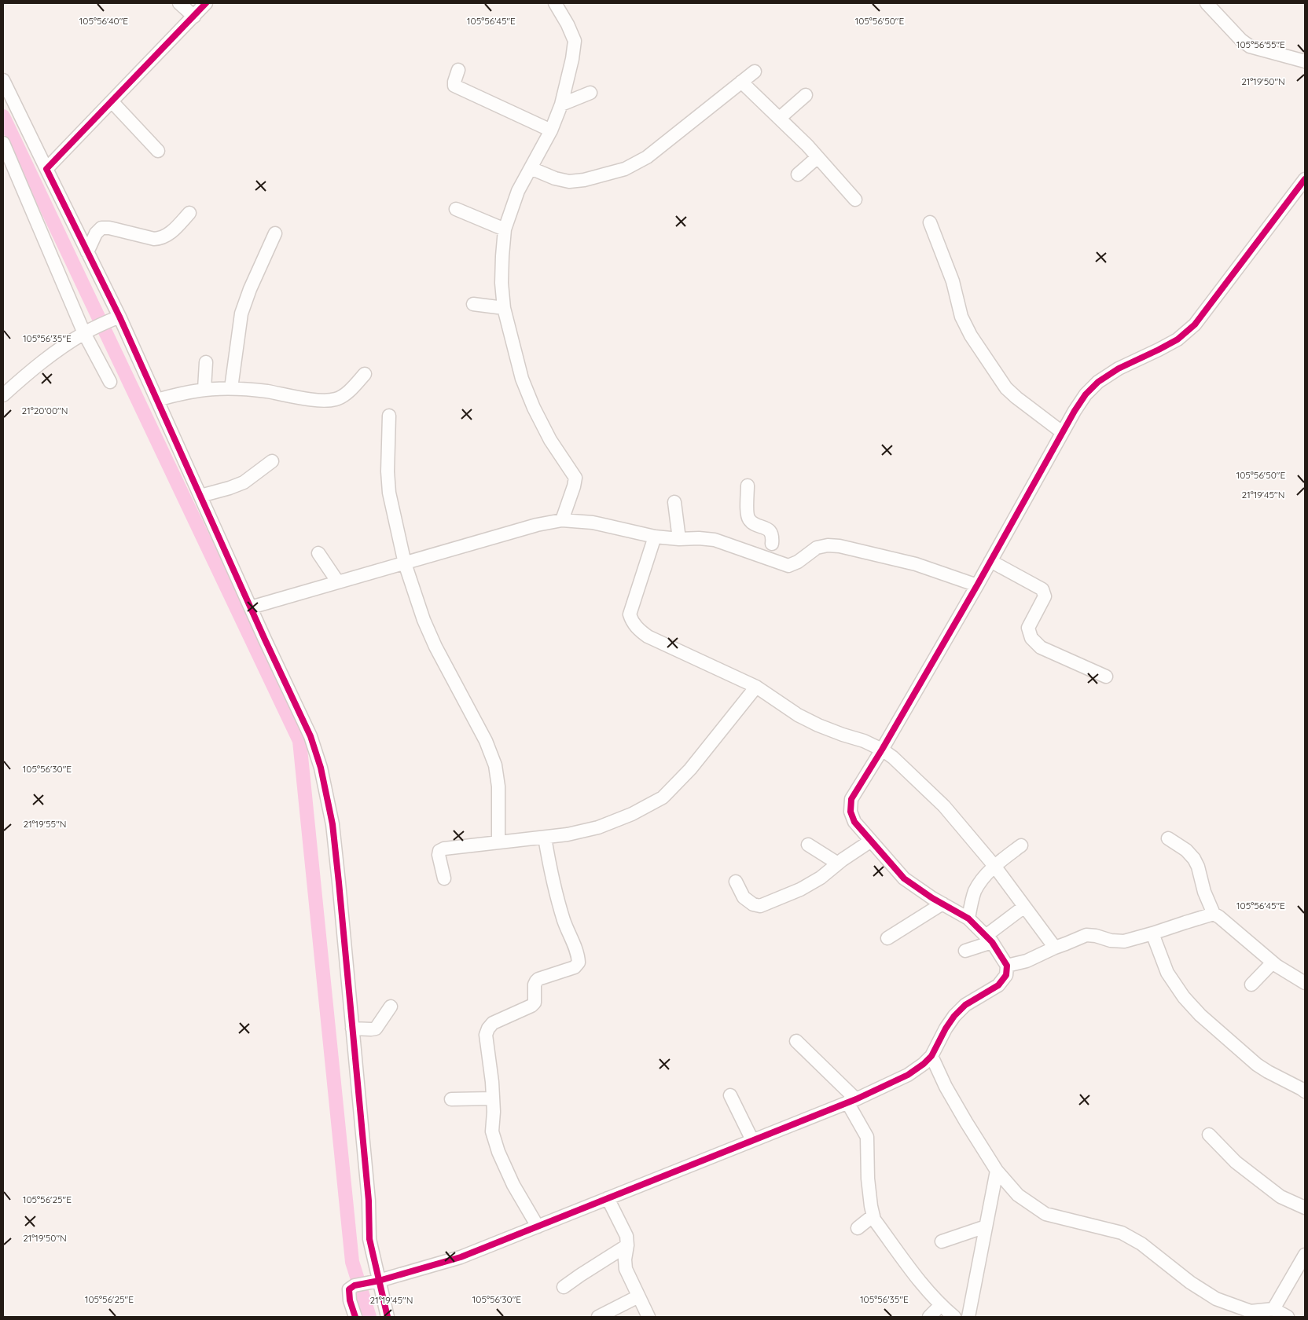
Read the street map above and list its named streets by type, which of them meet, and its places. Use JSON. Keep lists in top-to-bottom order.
{
  "coordinates": [
    "105°56'40\"E",
    "105°56'45\"E",
    "105°56'50\"E",
    "105°56'55\"E",
    "21°19'50\"N",
    "105°56'35\"E",
    "21°20'00\"N",
    "21°19'45\"N",
    "105°56'30\"E",
    "21°19'55\"N",
    "105°56'25\"E"
  ]
}
